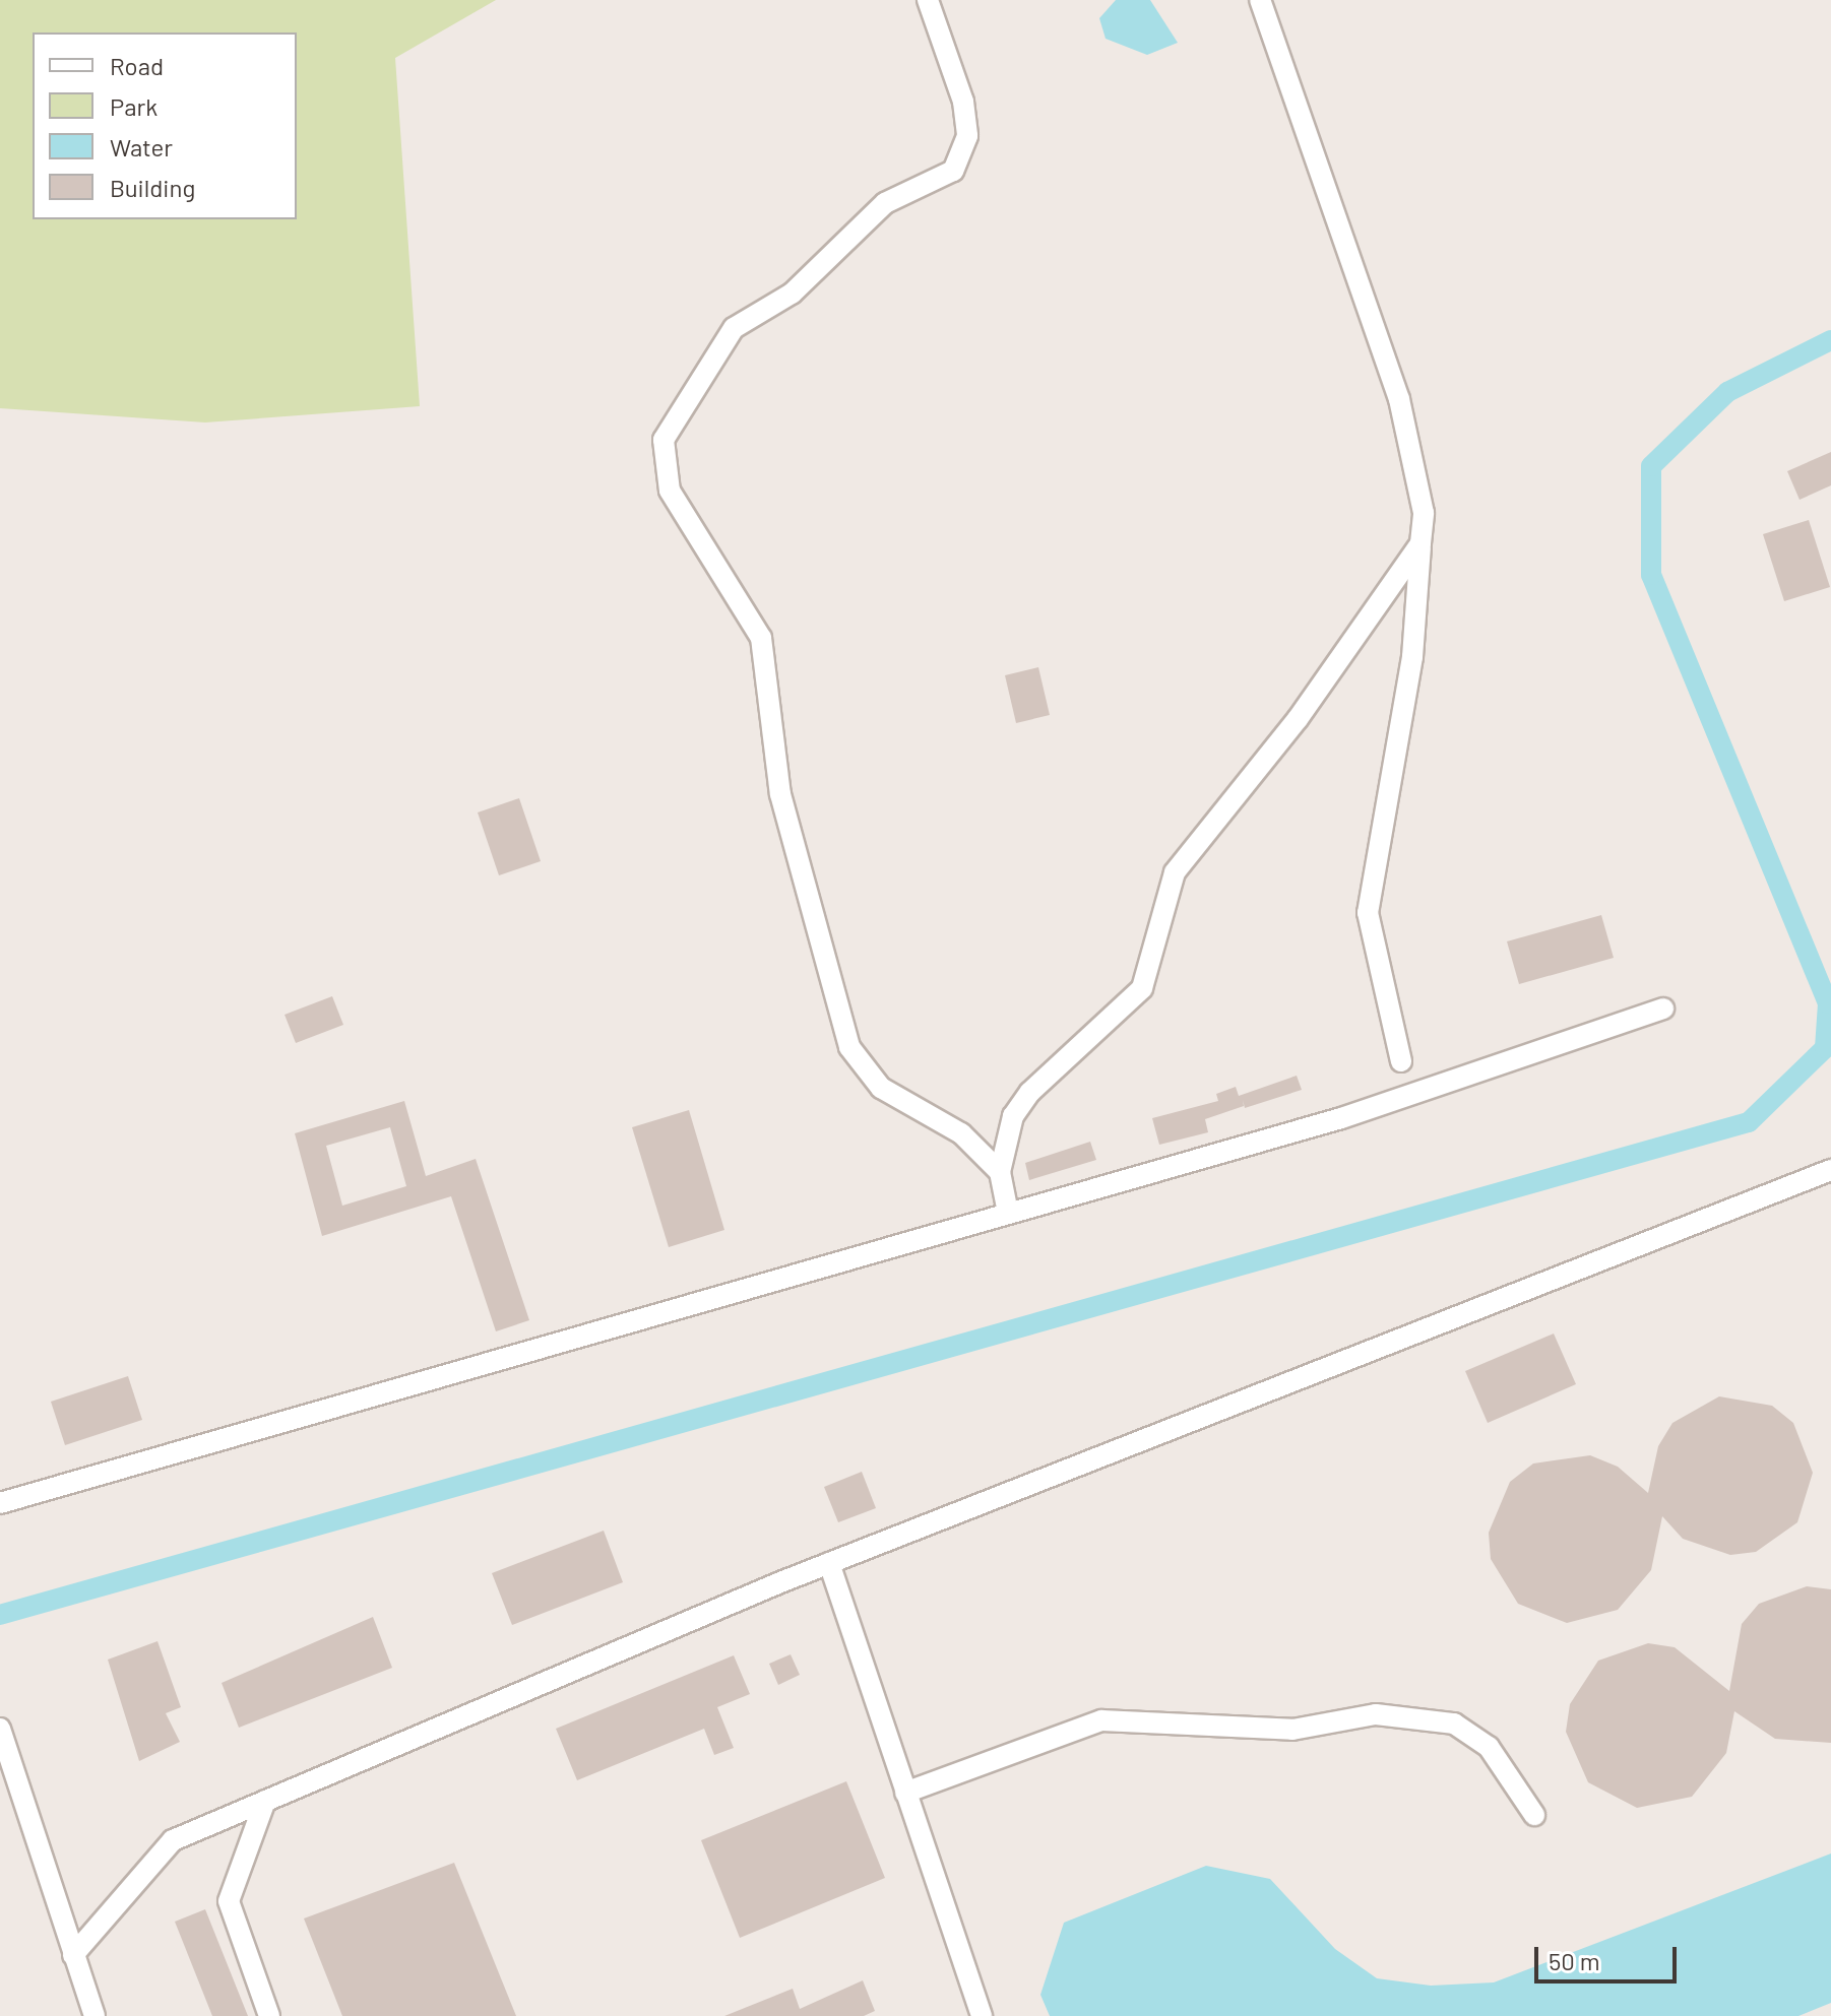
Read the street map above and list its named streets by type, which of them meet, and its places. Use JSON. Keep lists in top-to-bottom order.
{
  "legend": [
    "Road",
    "Park",
    "Water",
    "Building"
  ],
  "scale_bar": "50 m"
}
